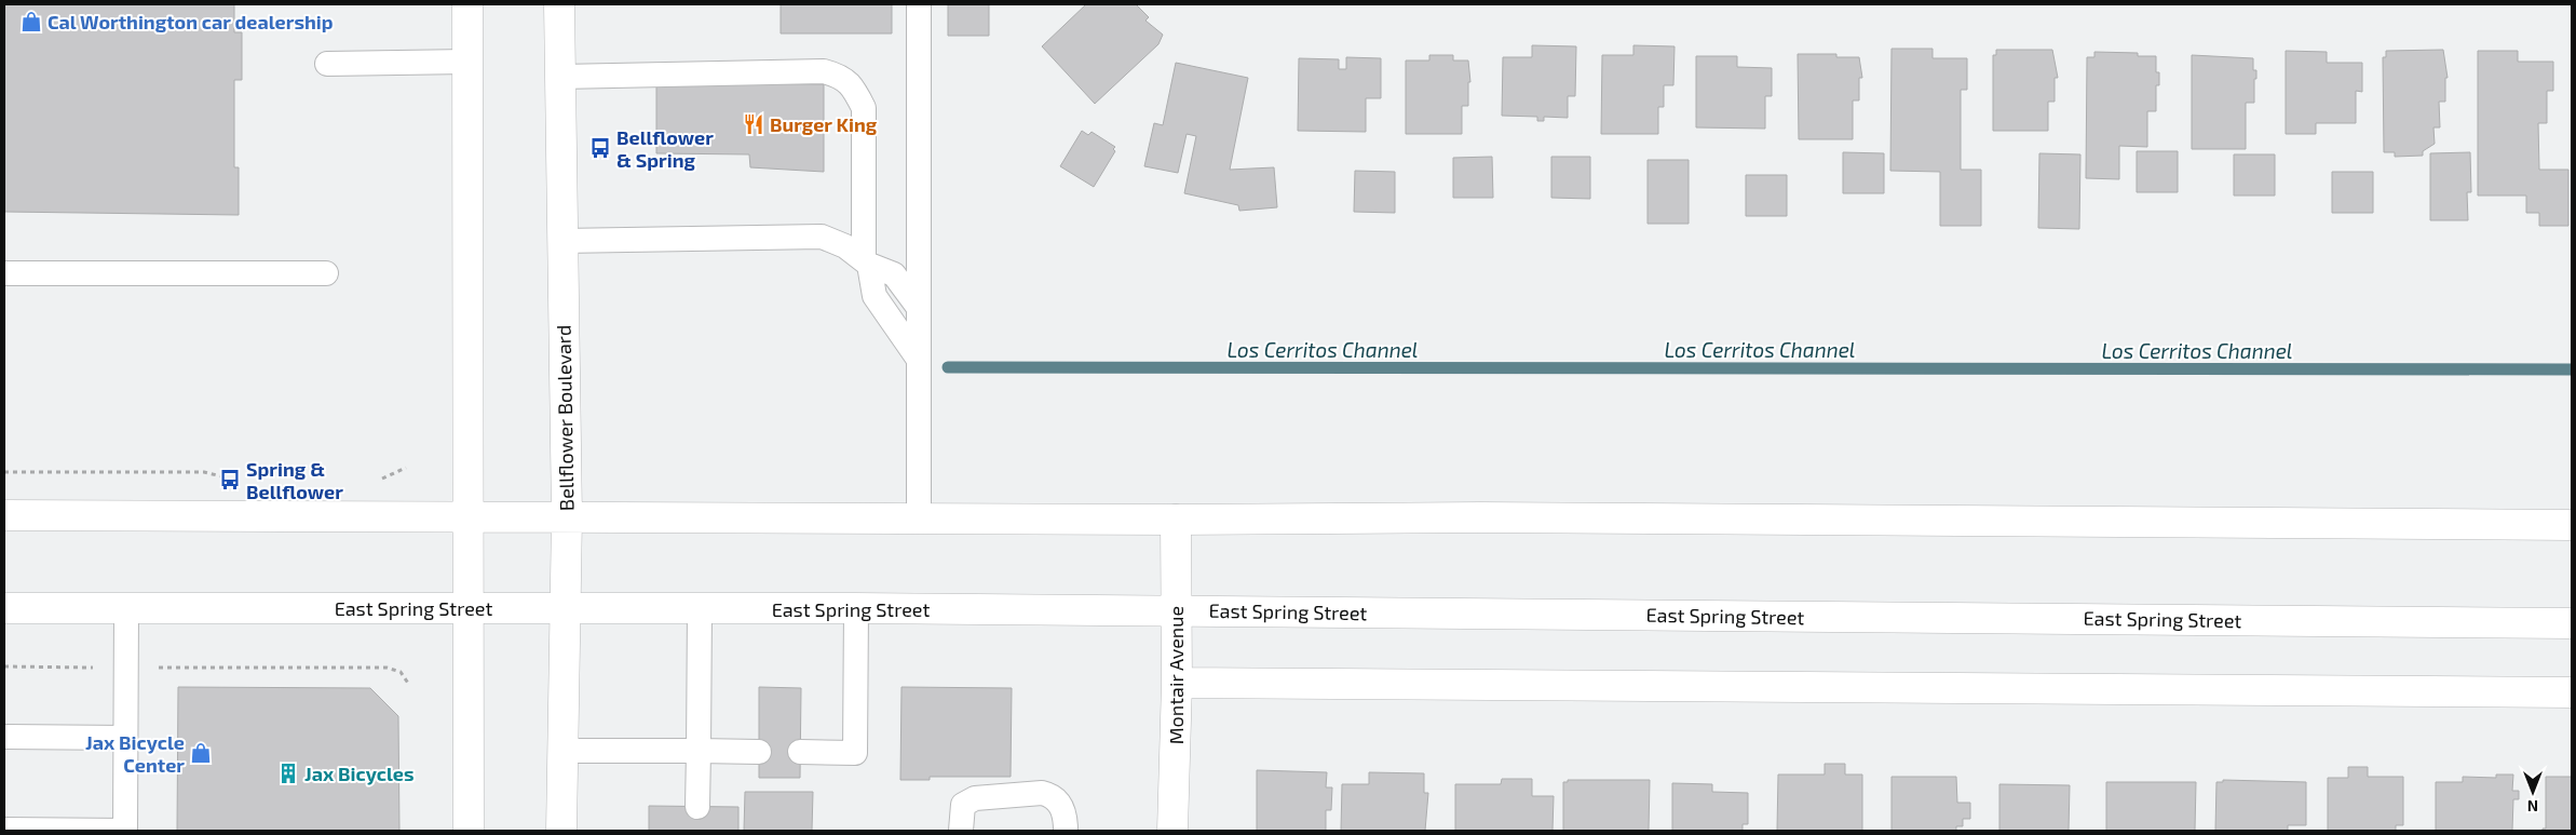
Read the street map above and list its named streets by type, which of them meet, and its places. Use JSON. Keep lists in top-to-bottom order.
{
  "streets": {
    "main road": ["Bellflower Boulevard", "East Spring Street", "Montair Avenue"]
  },
  "crossings": [
    ["Bellflower Boulevard", "East Spring Street"],
    ["East Spring Street", "Montair Avenue"]
  ],
  "water": ["Los Cerritos Channel"],
  "places": {
    "shop": ["Cal Worthington car dealership", "Jax Bicycle Center"],
    "restaurant": ["Burger King"],
    "bus stop": ["Bellflower & Spring", "Spring & Bellflower"],
    "building": ["Jax Bicycles"]
  },
  "north": "bottom"
}
